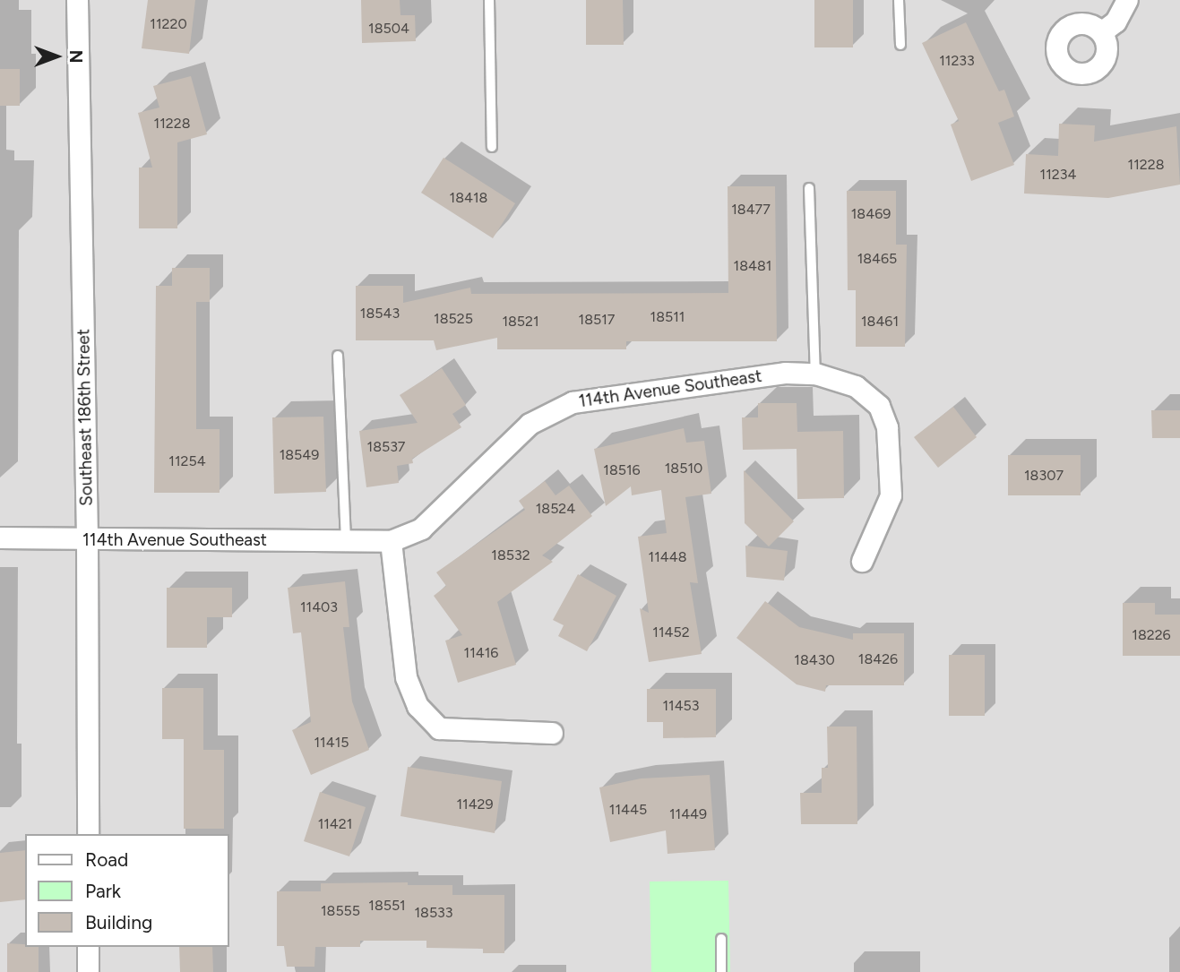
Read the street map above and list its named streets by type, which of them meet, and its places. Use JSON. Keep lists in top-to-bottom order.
{
  "streets": {
    "street": ["114th Avenue Southeast", "Southeast 186th Street"]
  },
  "crossings": [
    ["114th Avenue Southeast", "Southeast 186th Street"]
  ],
  "house_numbers": [
    "11220",
    "18504",
    "11233",
    "11228",
    "11228",
    "11234",
    "18418",
    "18477",
    "18469",
    "18465",
    "18481",
    "18543",
    "18511",
    "18525",
    "18517",
    "18521",
    "18461",
    "18537",
    "18549",
    "11254",
    "18510",
    "18516",
    "18307",
    "18524",
    "18532",
    "11448",
    "11403",
    "11452",
    "18226",
    "11416",
    "18426",
    "18430",
    "11453",
    "11415",
    "11429",
    "11445",
    "11449",
    "11421",
    "18551",
    "18555",
    "18533"
  ],
  "legend": ["Road", "Park", "Building"],
  "north": "right"
}
